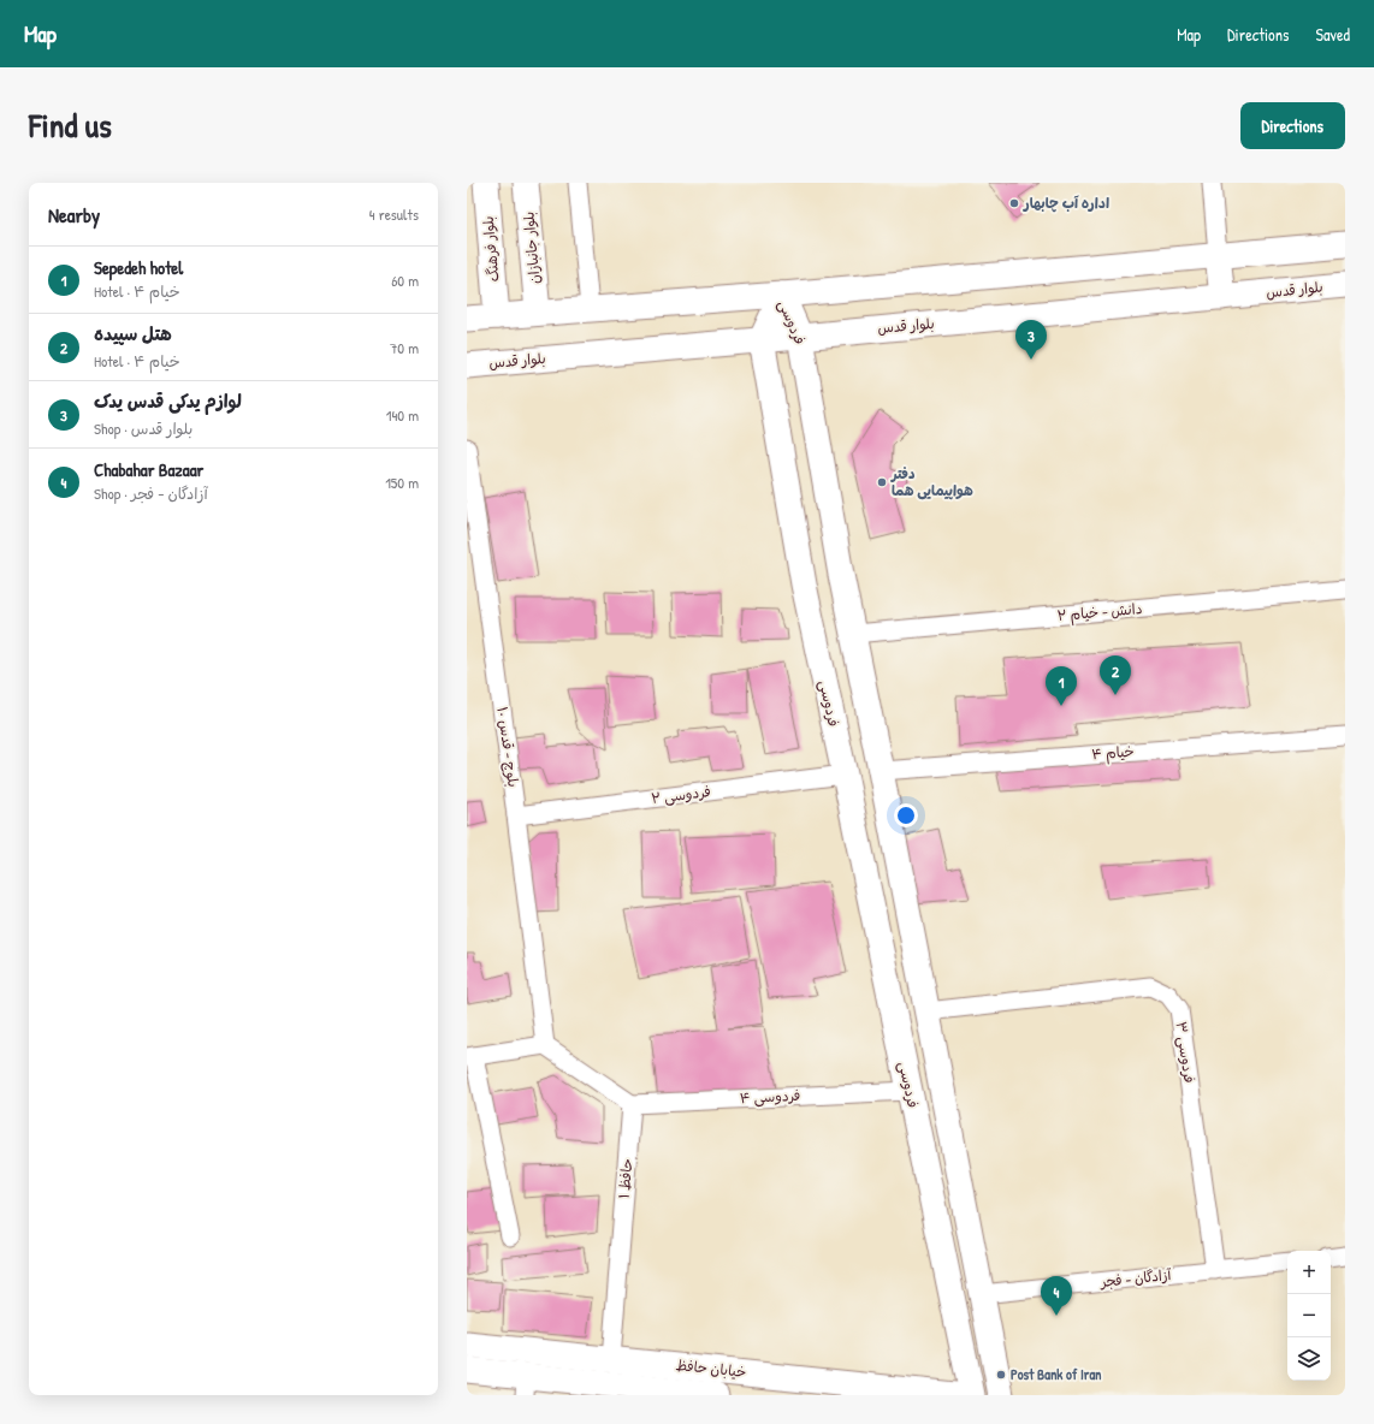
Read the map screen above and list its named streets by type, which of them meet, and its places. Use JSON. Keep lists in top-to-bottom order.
{
  "streets": {
    "main road": [
      "بلوار جانبازان",
      "بلوار فرهنگ",
      "بلوار قدس",
      "فردوسی",
      "خیابان حافظ"
    ],
    "street": [
      "دانش - خیام ۲",
      "بلوچ - قدس ۱۰",
      "خیام ۴",
      "فردوسی ۲",
      "فردوسی ۳",
      "فردوسی ۴",
      "حافظ ۱",
      "آزادگان - فجر"
    ]
  },
  "crossings": [
    ["بلوار قدس", "فردوسی"],
    ["فردوسی", "دانش - خیام ۲"],
    ["فردوسی", "خیام ۴"],
    ["فردوسی", "فردوسی ۲"],
    ["فردوسی", "فردوسی ۳"],
    ["فردوسی", "فردوسی ۴"],
    ["فردوسی", "آزادگان - فجر"],
    ["بلوچ - قدس ۱۰", "فردوسی ۲"],
    ["فردوسی ۳", "آزادگان - فجر"],
    ["فردوسی ۴", "حافظ ۱"],
    ["حافظ ۱", "خیابان حافظ"]
  ],
  "places": ["اداره آب چابهار", "دفتر هواپیمایی هما", "Post Bank of Iran"],
  "page": {
    "header": "Map",
    "nav": ["Map", "Directions", "Saved"],
    "title": "Find us",
    "buttons": "Directions",
    "heading": ["Nearby", "4 results"],
    "list": [
      {
        "mark": "1",
        "name": "Sepedeh hotel",
        "note": "Hotel · خیام ۴",
        "value": "60 m"
      },
      {
        "mark": "2",
        "name": "هتل سپیده",
        "note": "Hotel · خیام ۴",
        "value": "70 m"
      },
      {
        "mark": "3",
        "name": "لوازم یدکی قدس یدک",
        "note": "Shop · بلوار قدس",
        "value": "140 m"
      },
      {
        "mark": "4",
        "name": "Chabahar Bazaar",
        "note": "Shop · آزادگان - فجر",
        "value": "150 m"
      }
    ],
    "pins": [
      "3",
      "2",
      "1",
      "4"
    ],
    "map_buttons": ["+", "−"]
  }
}
